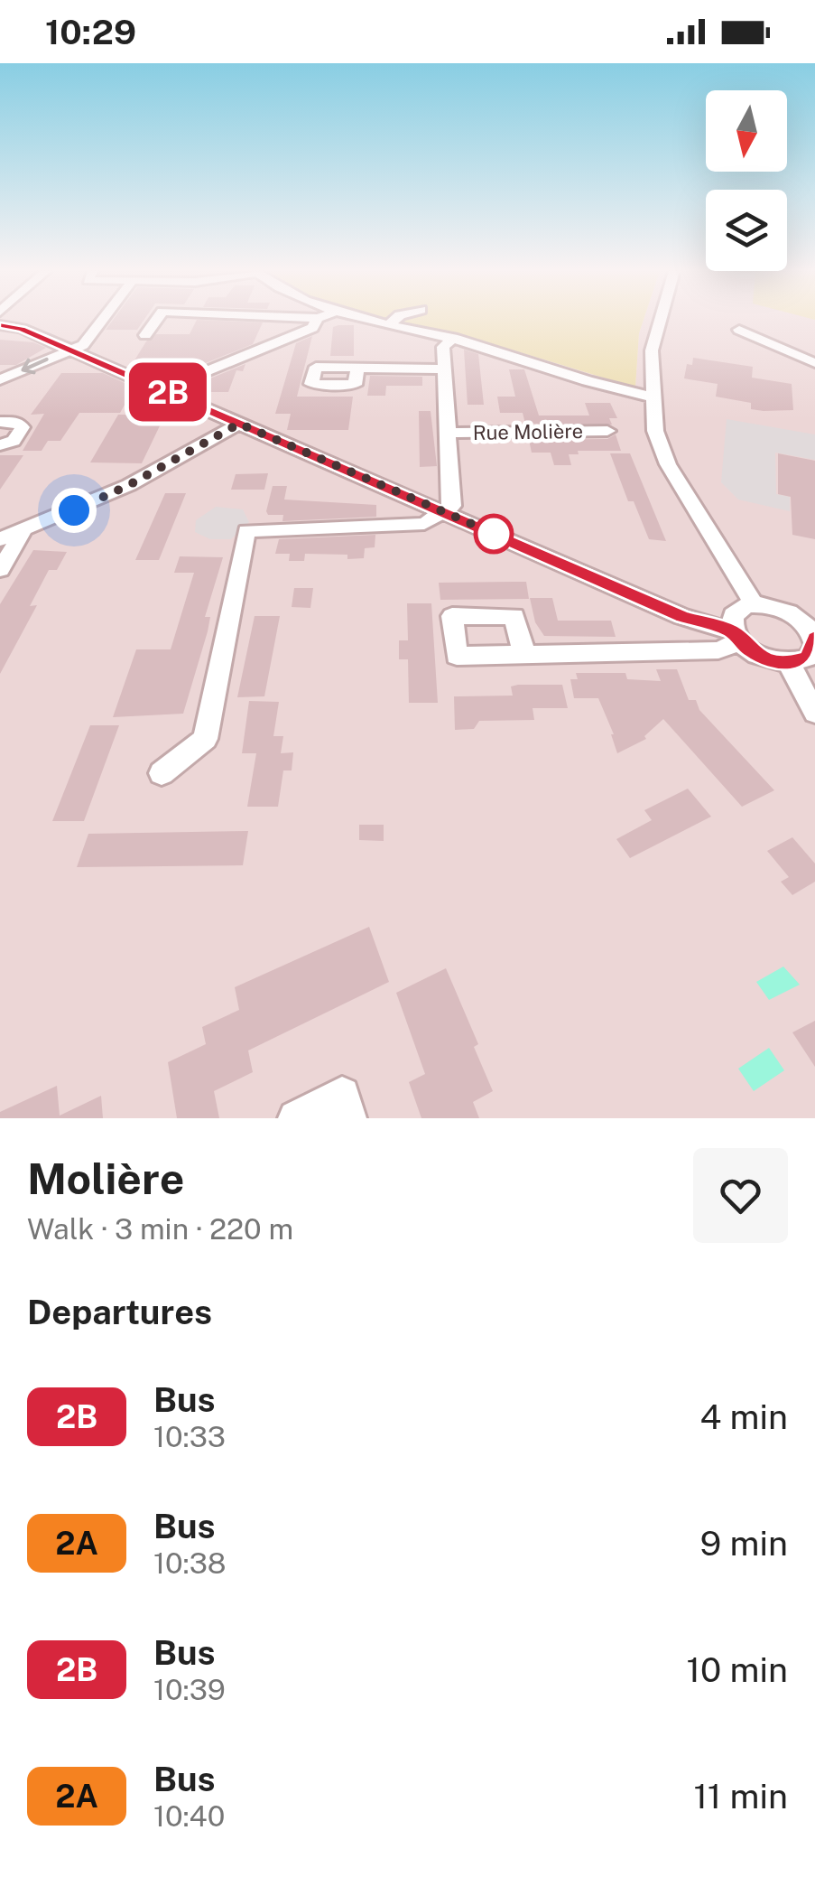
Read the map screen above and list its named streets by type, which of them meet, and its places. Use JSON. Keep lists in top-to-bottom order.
{
  "streets": {
    "street": ["Rue Molière"]
  },
  "lines": ["bus line 2B"],
  "north": "bottom",
  "page": {
    "status": "10:29",
    "on_map": "2B",
    "heading": [
      ["Molière", "Walk · 3 min · 220 m"],
      "Departures"
    ],
    "list": [
      {
        "mark": "2B",
        "name": "Bus",
        "note": "10:33",
        "value": "4 min"
      },
      {
        "mark": "2A",
        "name": "Bus",
        "note": "10:38",
        "value": "9 min"
      },
      {
        "mark": "2B",
        "name": "Bus",
        "note": "10:39",
        "value": "10 min"
      },
      {
        "mark": "2A",
        "name": "Bus",
        "note": "10:40",
        "value": "11 min"
      }
    ]
  }
}
